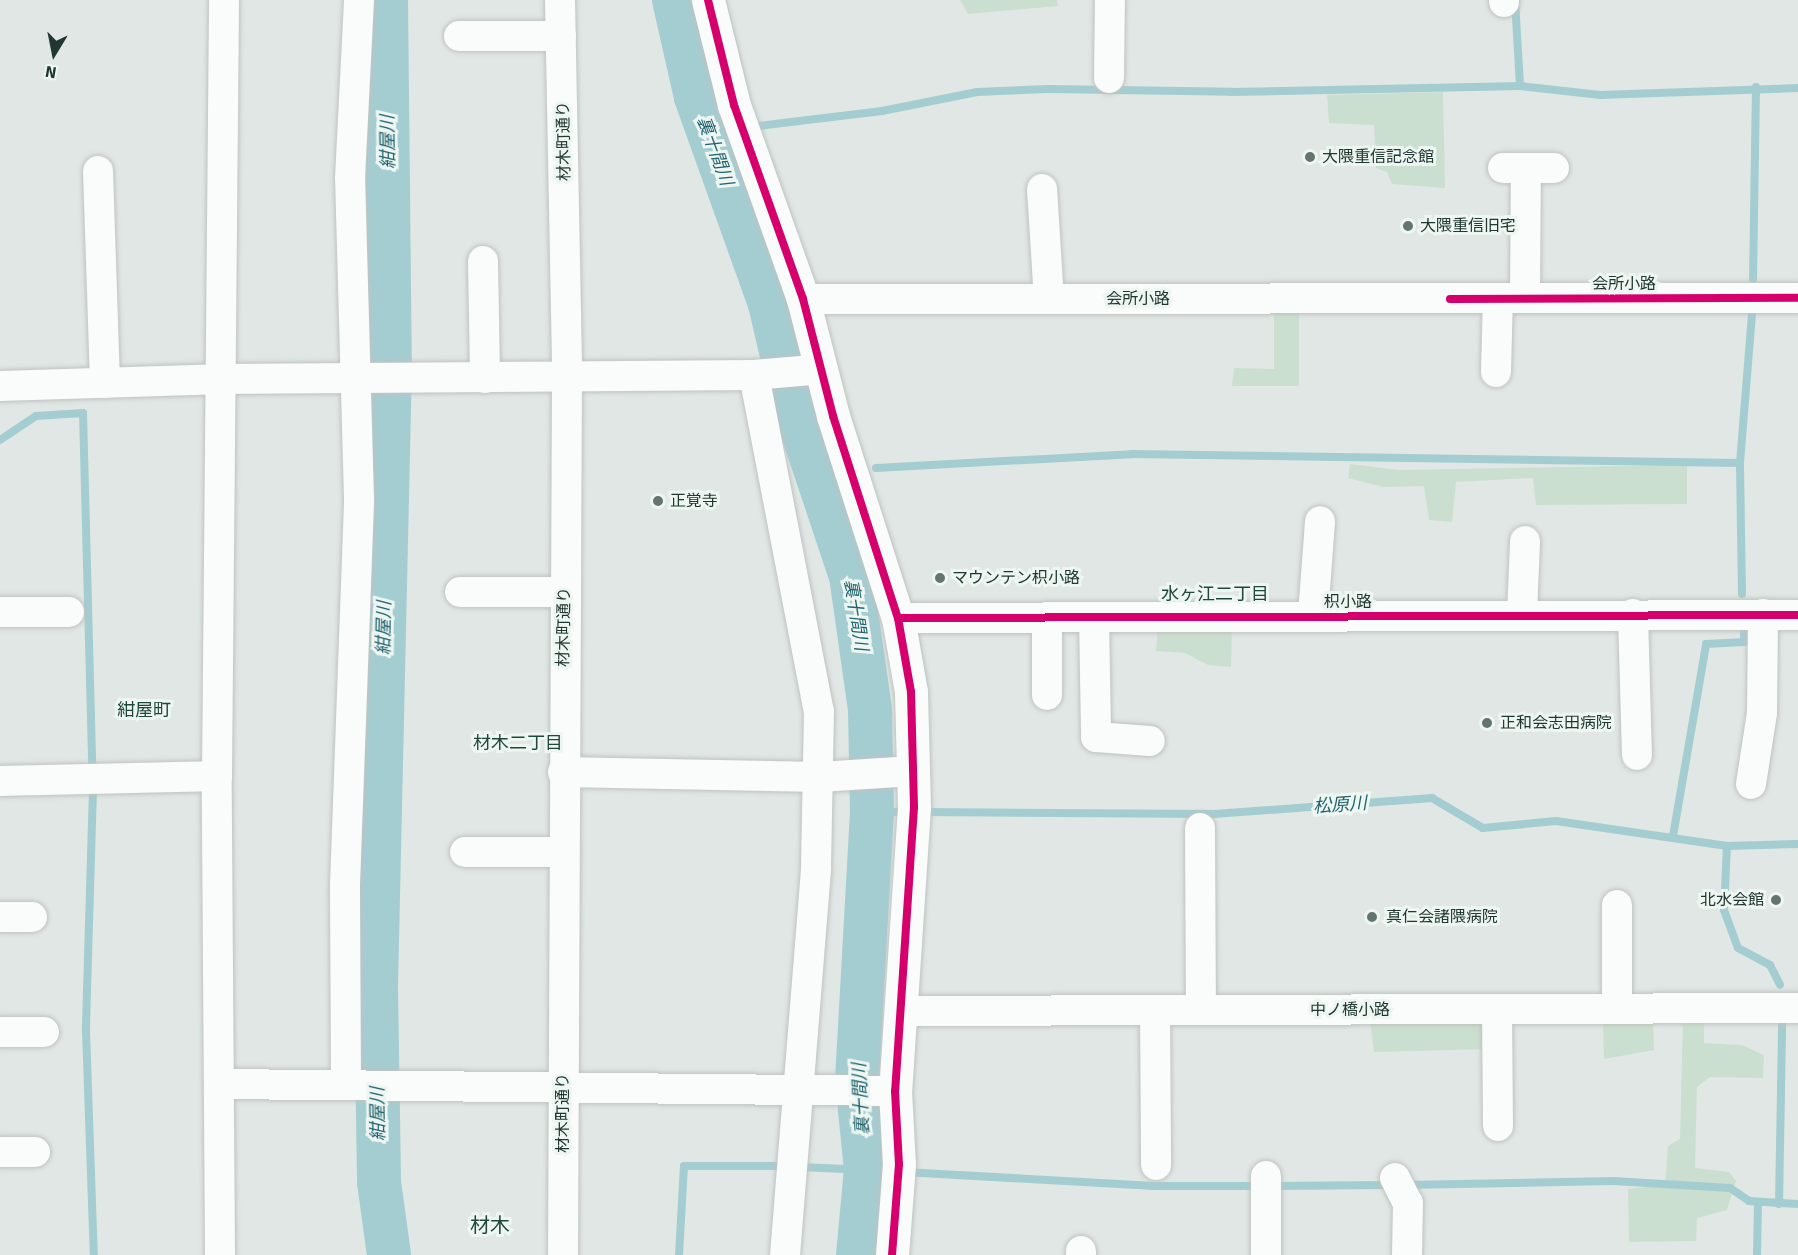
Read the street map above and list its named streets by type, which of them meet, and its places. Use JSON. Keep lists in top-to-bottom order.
{
  "streets": {
    "street": [
      "材木町通り",
      "会所小路",
      "枳小路",
      "中ノ橋小路"
    ]
  },
  "districts": [
    "水ヶ江二丁目",
    "紺屋町",
    "材木二丁目",
    "材木"
  ],
  "water": ["紺屋川", "裏十間川", "松原川"],
  "places": [
    "大隈重信記念館",
    "大隈重信旧宅",
    "正覚寺",
    "マウンテン枳小路",
    "正和会志田病院",
    "北水会館",
    "真仁会諸隈病院"
  ],
  "north": "bottom"
}
